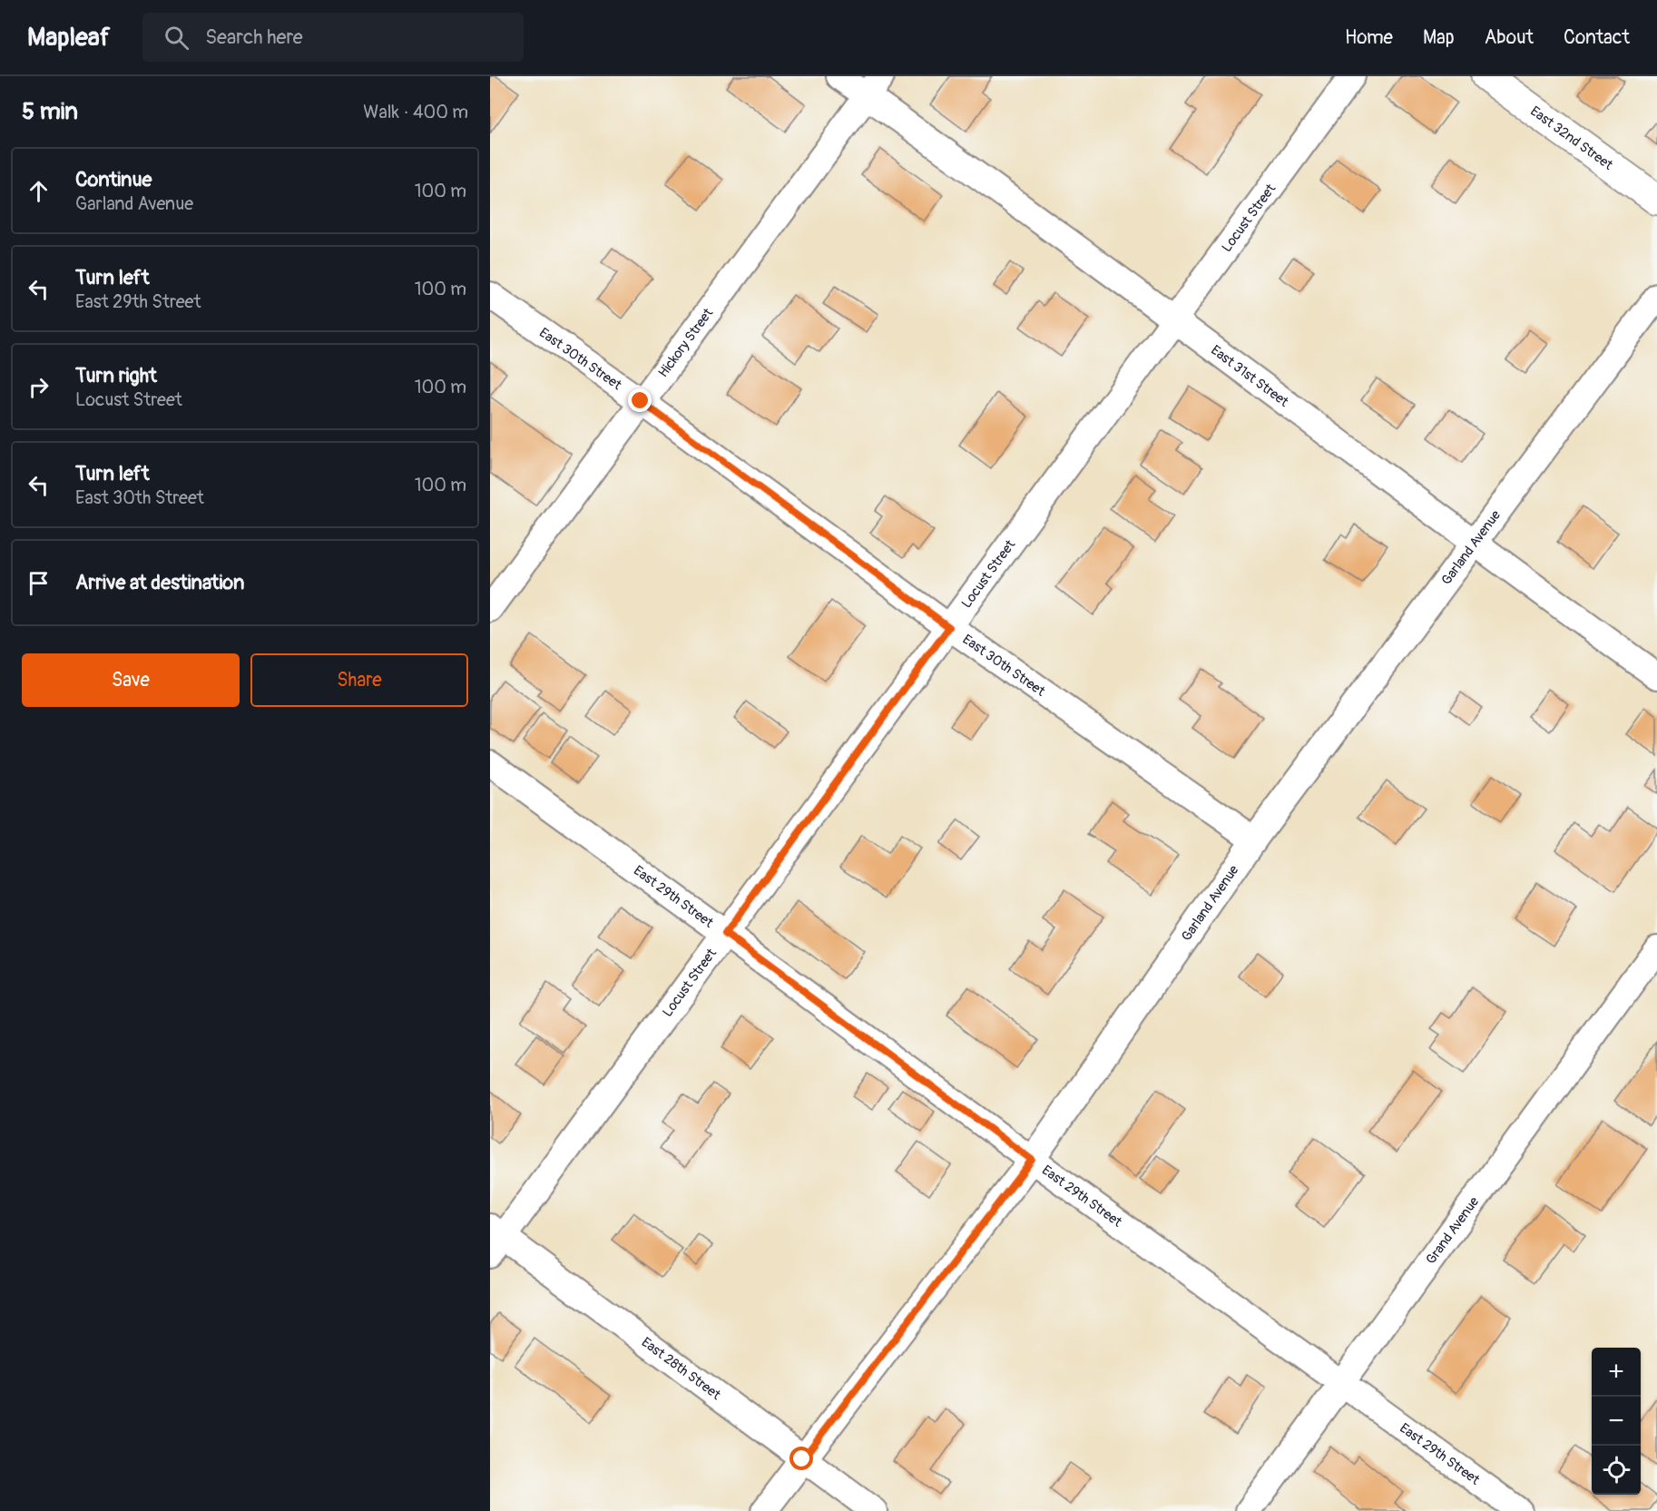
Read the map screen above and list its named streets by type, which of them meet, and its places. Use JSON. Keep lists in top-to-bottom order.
{
  "streets": {
    "street": [
      "East 32nd Street",
      "Locust Street",
      "Hickory Street",
      "East 30th Street",
      "East 31st Street",
      "Garland Avenue",
      "East 29th Street",
      "Grand Avenue",
      "East 28th Street"
    ]
  },
  "crossings": [
    ["Locust Street", "East 30th Street"],
    ["Locust Street", "East 31st Street"],
    ["Locust Street", "East 29th Street"],
    ["Locust Street", "East 28th Street"],
    ["Hickory Street", "East 30th Street"],
    ["Hickory Street", "East 31st Street"],
    ["East 30th Street", "Garland Avenue"],
    ["East 31st Street", "Garland Avenue"],
    ["Garland Avenue", "East 29th Street"],
    ["Garland Avenue", "East 28th Street"],
    ["East 29th Street", "Grand Avenue"]
  ],
  "page": {
    "header": "Mapleaf",
    "search": "Search here",
    "nav": [
      "Home",
      "Map",
      "About",
      "Contact"
    ],
    "heading": ["5 min", "Walk · 400 m"],
    "list": [
      ["Continue", "Garland Avenue", "100 m"],
      ["Turn left", "East 29th Street", "100 m"],
      ["Turn right", "Locust Street", "100 m"],
      ["Turn left", "East 30th Street", "100 m"],
      "Arrive at destination"
    ],
    "buttons": ["Save", "Share"],
    "map_buttons": ["+", "−"]
  }
}
